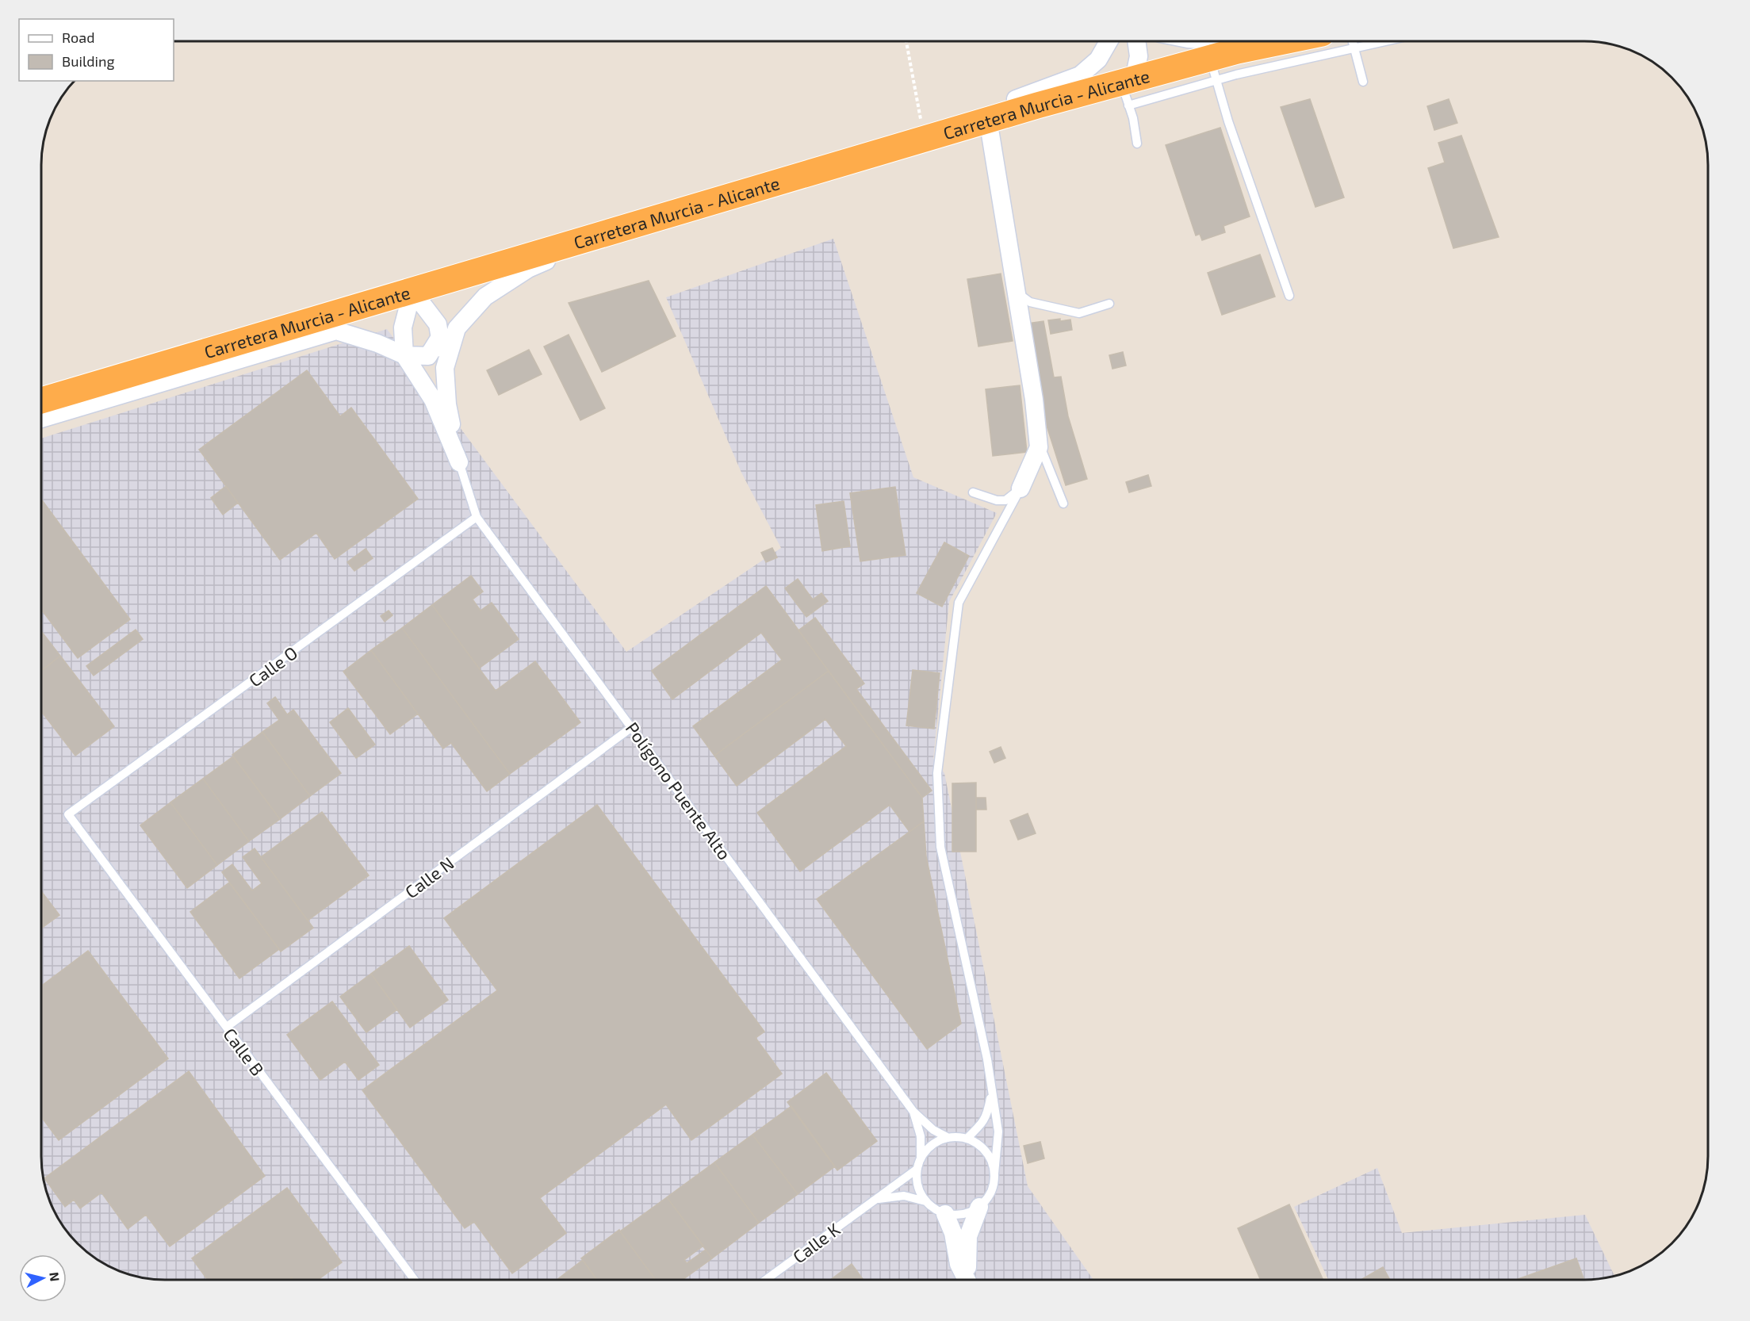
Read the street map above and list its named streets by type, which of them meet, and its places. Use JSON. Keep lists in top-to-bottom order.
{
  "streets": {
    "highway": ["Carretera Murcia - Alicante"],
    "lane": [
      "Calle O",
      "Polígono Puente Alto",
      "Calle N",
      "Calle B",
      "Calle K"
    ]
  },
  "crossings": [
    ["Calle O", "Polígono Puente Alto"],
    ["Calle O", "Calle B"],
    ["Polígono Puente Alto", "Calle N"],
    ["Polígono Puente Alto", "Calle K"],
    ["Calle N", "Calle B"]
  ],
  "legend": ["Road", "Building"],
  "north": "right"
}
